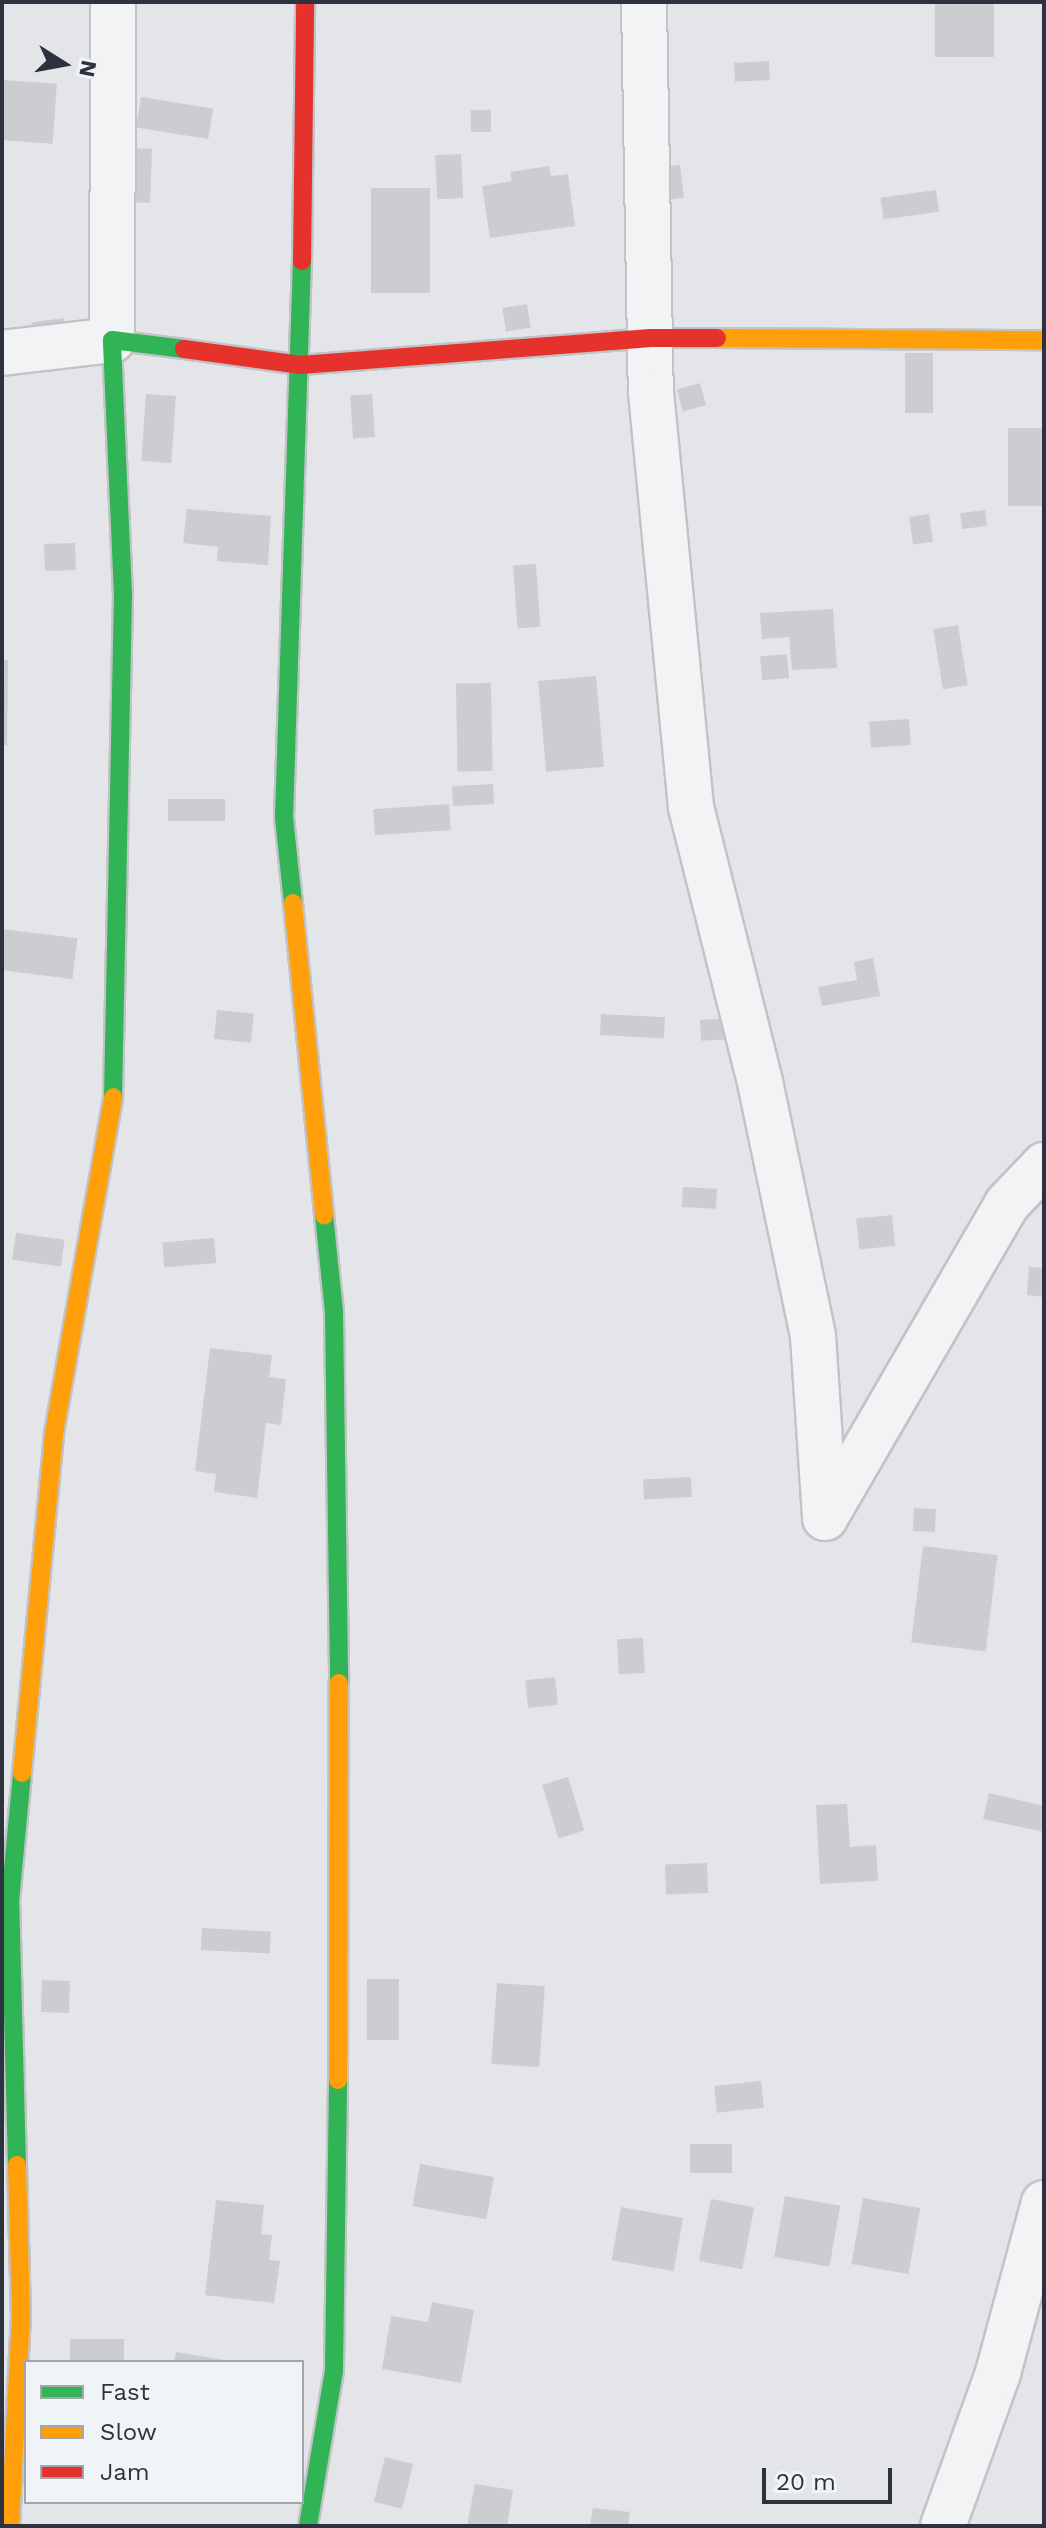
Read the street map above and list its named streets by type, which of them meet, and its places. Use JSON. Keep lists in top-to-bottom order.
{
  "legend": ["Fast", "Slow", "Jam"],
  "scale_bar": "20 m",
  "north": "right"
}
